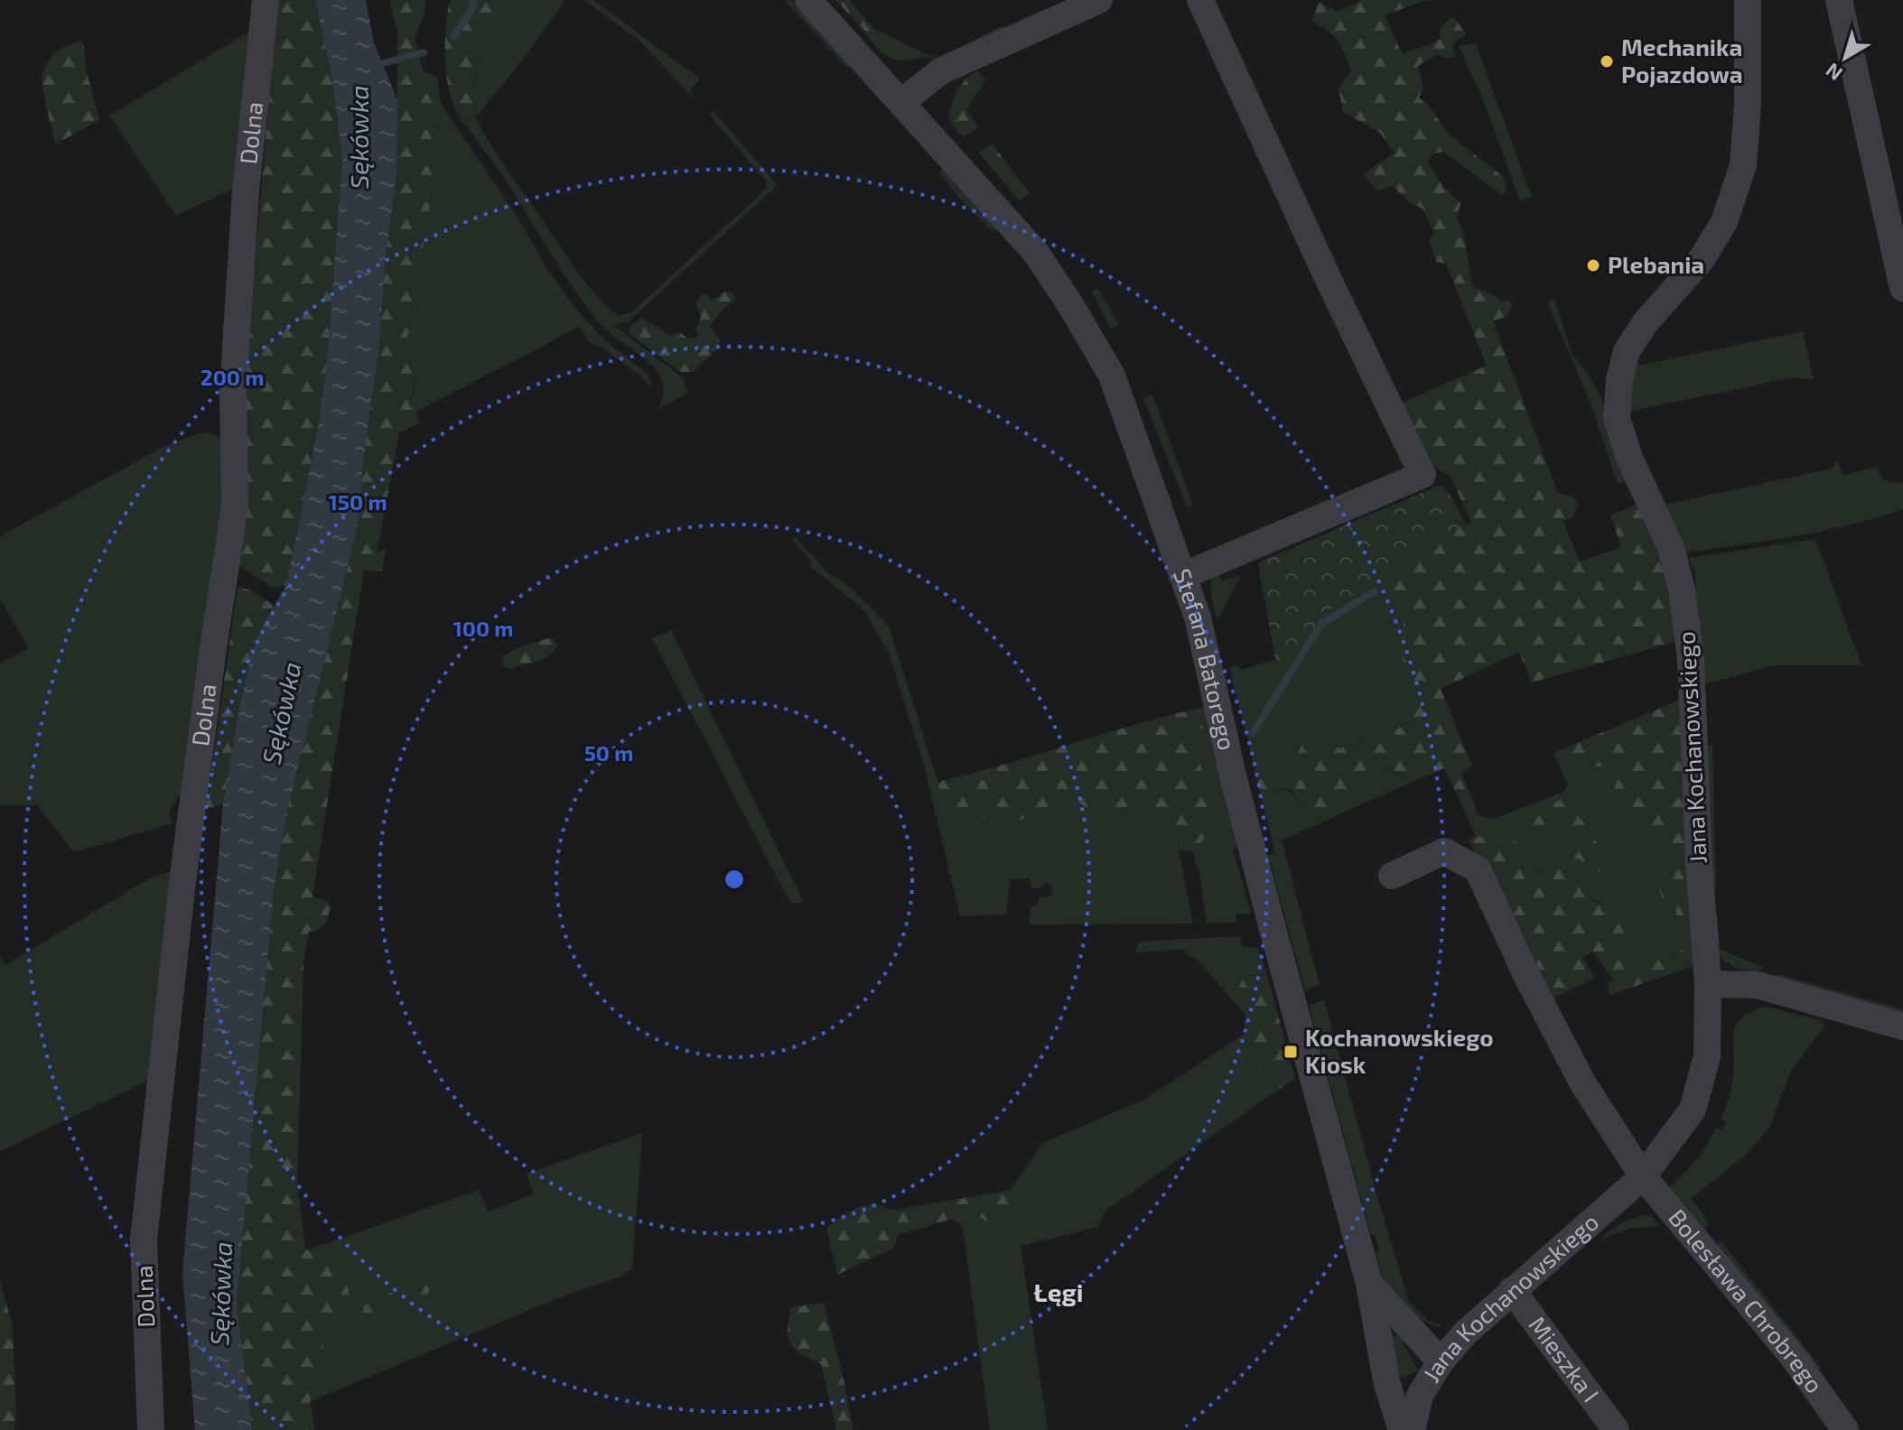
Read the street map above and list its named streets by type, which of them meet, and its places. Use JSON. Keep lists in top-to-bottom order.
{
  "streets": {
    "street": [
      "Dolna",
      "Stefana Batorego",
      "Jana Kochanowskiego",
      "Bolesława Chrobrego",
      "Mieszka I"
    ]
  },
  "crossings": [
    ["Stefana Batorego", "Jana Kochanowskiego"],
    ["Jana Kochanowskiego", "Bolesława Chrobrego"],
    ["Jana Kochanowskiego", "Mieszka I"]
  ],
  "districts": ["Łęgi"],
  "water": ["Sękówka"],
  "places": {
    "other": ["Mechanika Pojazdowa", "Plebania"],
    "transit": ["Kochanowskiego Kiosk"]
  },
  "north": "bottom left",
  "rings": [
    "200 m",
    "150 m",
    "100 m",
    "50 m"
  ]
}
